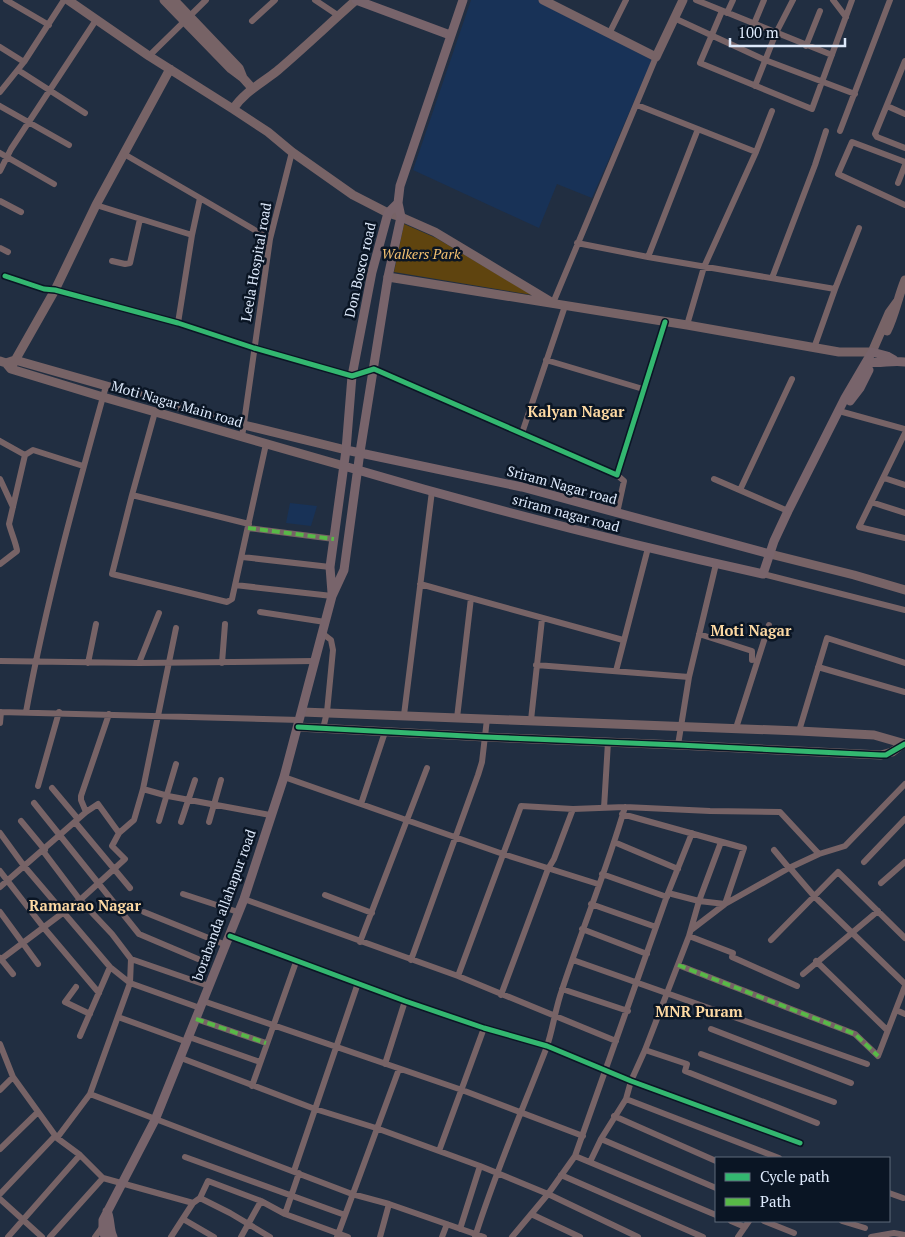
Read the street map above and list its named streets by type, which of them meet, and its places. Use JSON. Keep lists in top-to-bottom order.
{
  "streets": {
    "main road": [
      "Don Bosco road",
      "Sriram Nagar road",
      "sriram nagar road",
      "borabanda allahapur road"
    ],
    "street": ["Leela Hospital road", "Moti Nagar Main road"]
  },
  "crossings": [
    ["Leela Hospital road", "Moti Nagar Main road"],
    ["Don Bosco road", "Moti Nagar Main road"],
    ["Don Bosco road", "Sriram Nagar road"],
    ["Don Bosco road", "borabanda allahapur road"],
    ["Moti Nagar Main road", "Sriram Nagar road"],
    ["Moti Nagar Main road", "sriram nagar road"],
    ["Moti Nagar Main road", "borabanda allahapur road"],
    ["Sriram Nagar road", "borabanda allahapur road"],
    ["sriram nagar road", "borabanda allahapur road"]
  ],
  "districts": [
    "Kalyan Nagar",
    "Moti Nagar",
    "Ramarao Nagar",
    "MNR Puram"
  ],
  "parks": ["Walkers Park"],
  "legend": ["Cycle path", "Path"],
  "scale_bar": "100 m"
}
